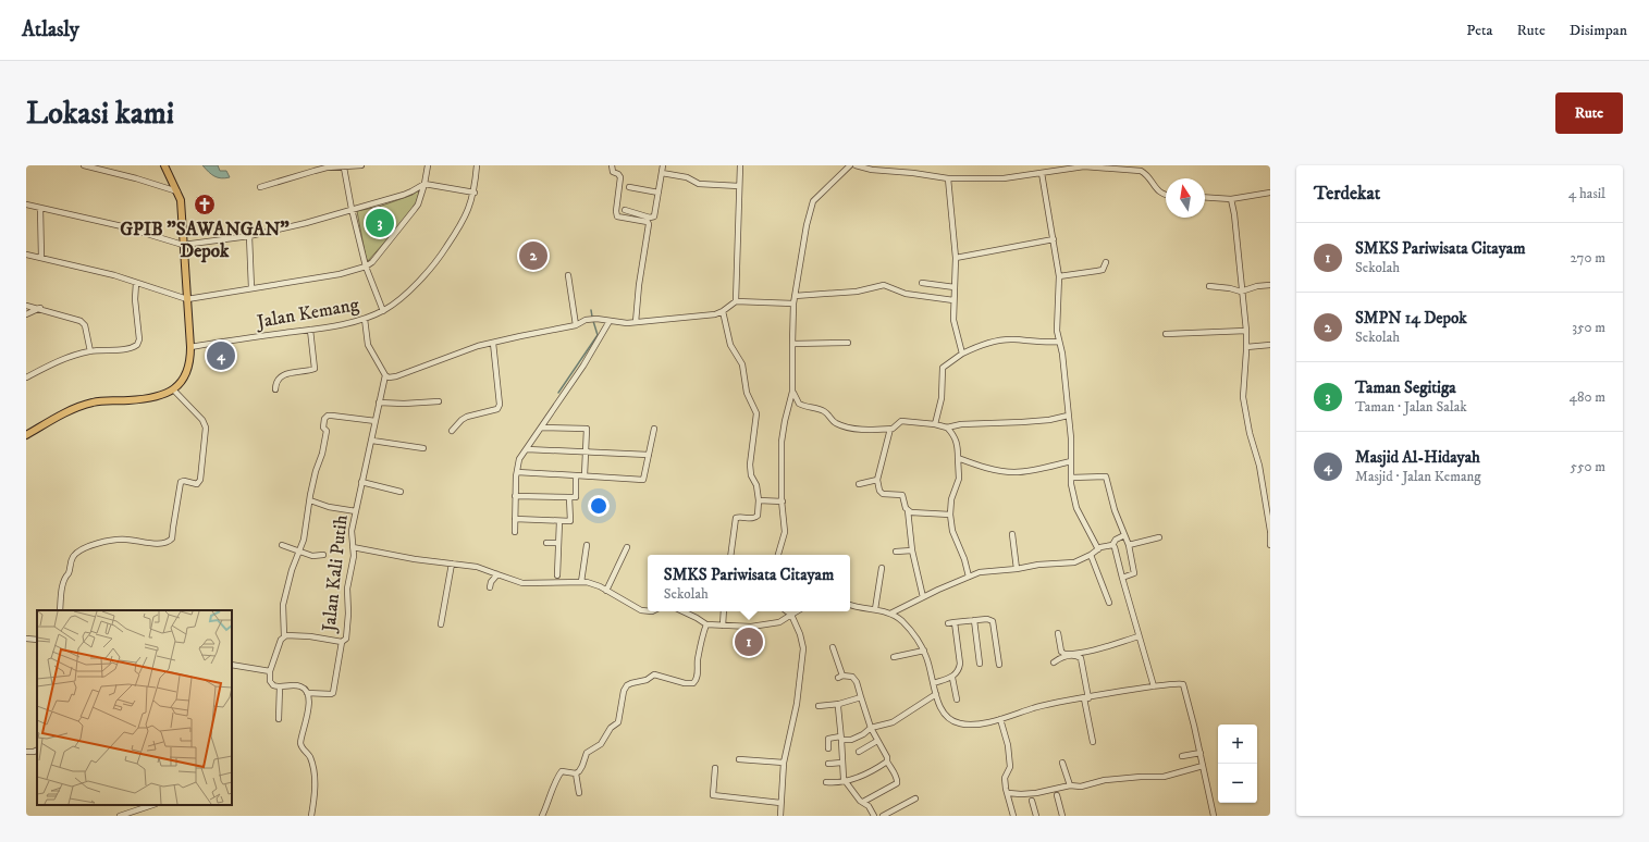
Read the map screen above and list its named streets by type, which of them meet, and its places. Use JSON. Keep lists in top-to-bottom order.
{
  "streets": {
    "street": ["Jalan Kemang", "Jalan Kali Putih"]
  },
  "places": {
    "church": ["GPIB \"SAWANGAN\" Depok"]
  },
  "north": "top",
  "page": {
    "header": "Atlasly",
    "nav": ["Peta", "Rute", "Disimpan"],
    "buttons": "Rute",
    "title": "Lokasi kami",
    "heading": ["Terdekat", "4 hasil"],
    "pins": [
      "3",
      "2",
      "4",
      "1"
    ],
    "list": [
      {
        "mark": "1",
        "name": "SMKS Pariwisata Citayam",
        "note": "Sekolah",
        "value": "270 m"
      },
      {
        "mark": "2",
        "name": "SMPN 14 Depok",
        "note": "Sekolah",
        "value": "350 m"
      },
      {
        "mark": "3",
        "name": "Taman Segitiga",
        "note": "Taman · Jalan Salak",
        "value": "480 m"
      },
      {
        "mark": "4",
        "name": "Masjid Al-Hidayah",
        "note": "Masjid · Jalan Kemang",
        "value": "550 m"
      }
    ],
    "popup": ["SMKS Pariwisata Citayam", "Sekolah"],
    "map_buttons": ["+", "−"]
  }
}
